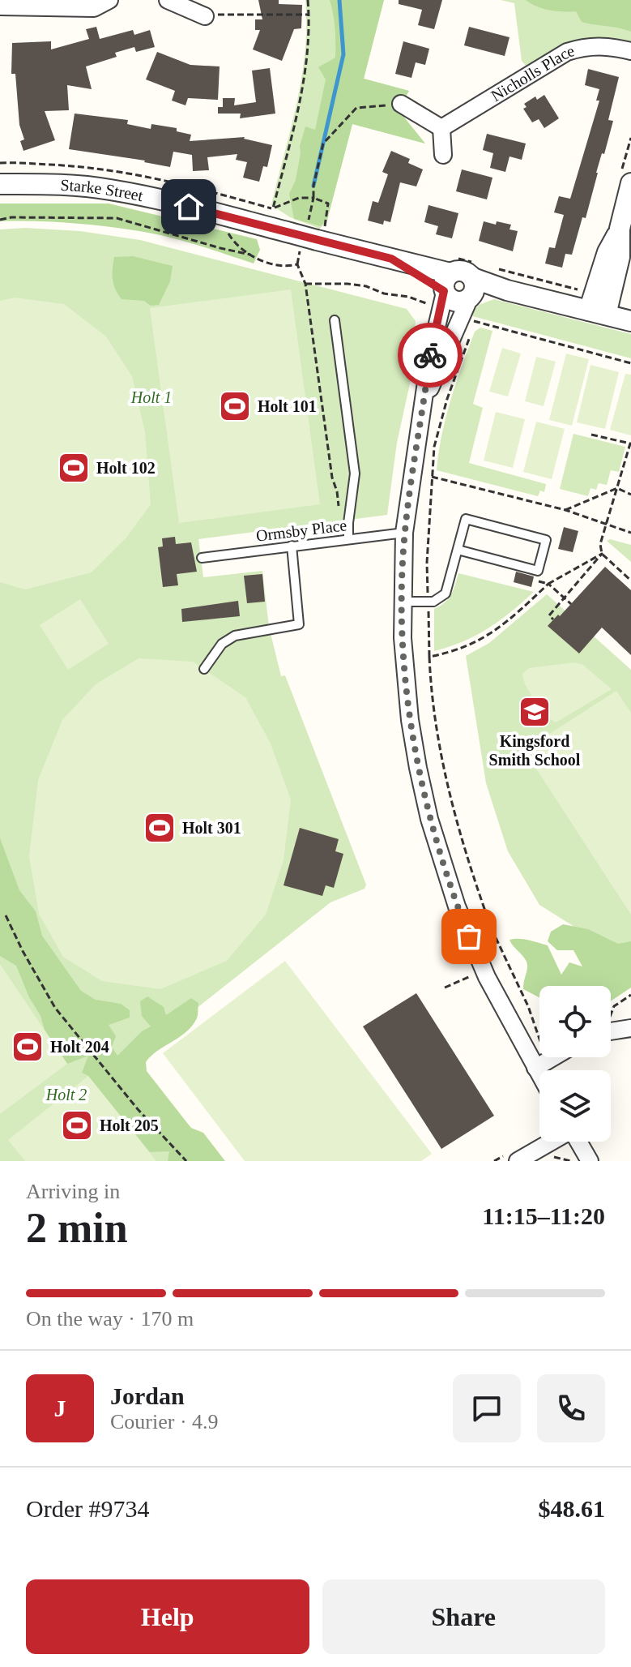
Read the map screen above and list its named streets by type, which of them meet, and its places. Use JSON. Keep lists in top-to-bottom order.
{
  "streets": {
    "street": ["Nicholls Place", "Starke Street"],
    "lane": ["Ormsby Place"]
  },
  "parks": ["Holt 1", "Holt 2"],
  "places": {
    "sports": [
      "Holt 101",
      "Holt 102",
      "Holt 301",
      "Holt 204",
      "Holt 205"
    ],
    "school or university": ["Kingsford Smith School"]
  },
  "page": {
    "heading": ["2 min", "Arriving in", "11:15–11:20"],
    "panel": [
      "Jordan",
      "Courier · 4.9",
      "Order #9734",
      "$48.61"
    ],
    "bar": "On the way · 170 m",
    "round": "J",
    "buttons": ["Help", "Share"]
  }
}
